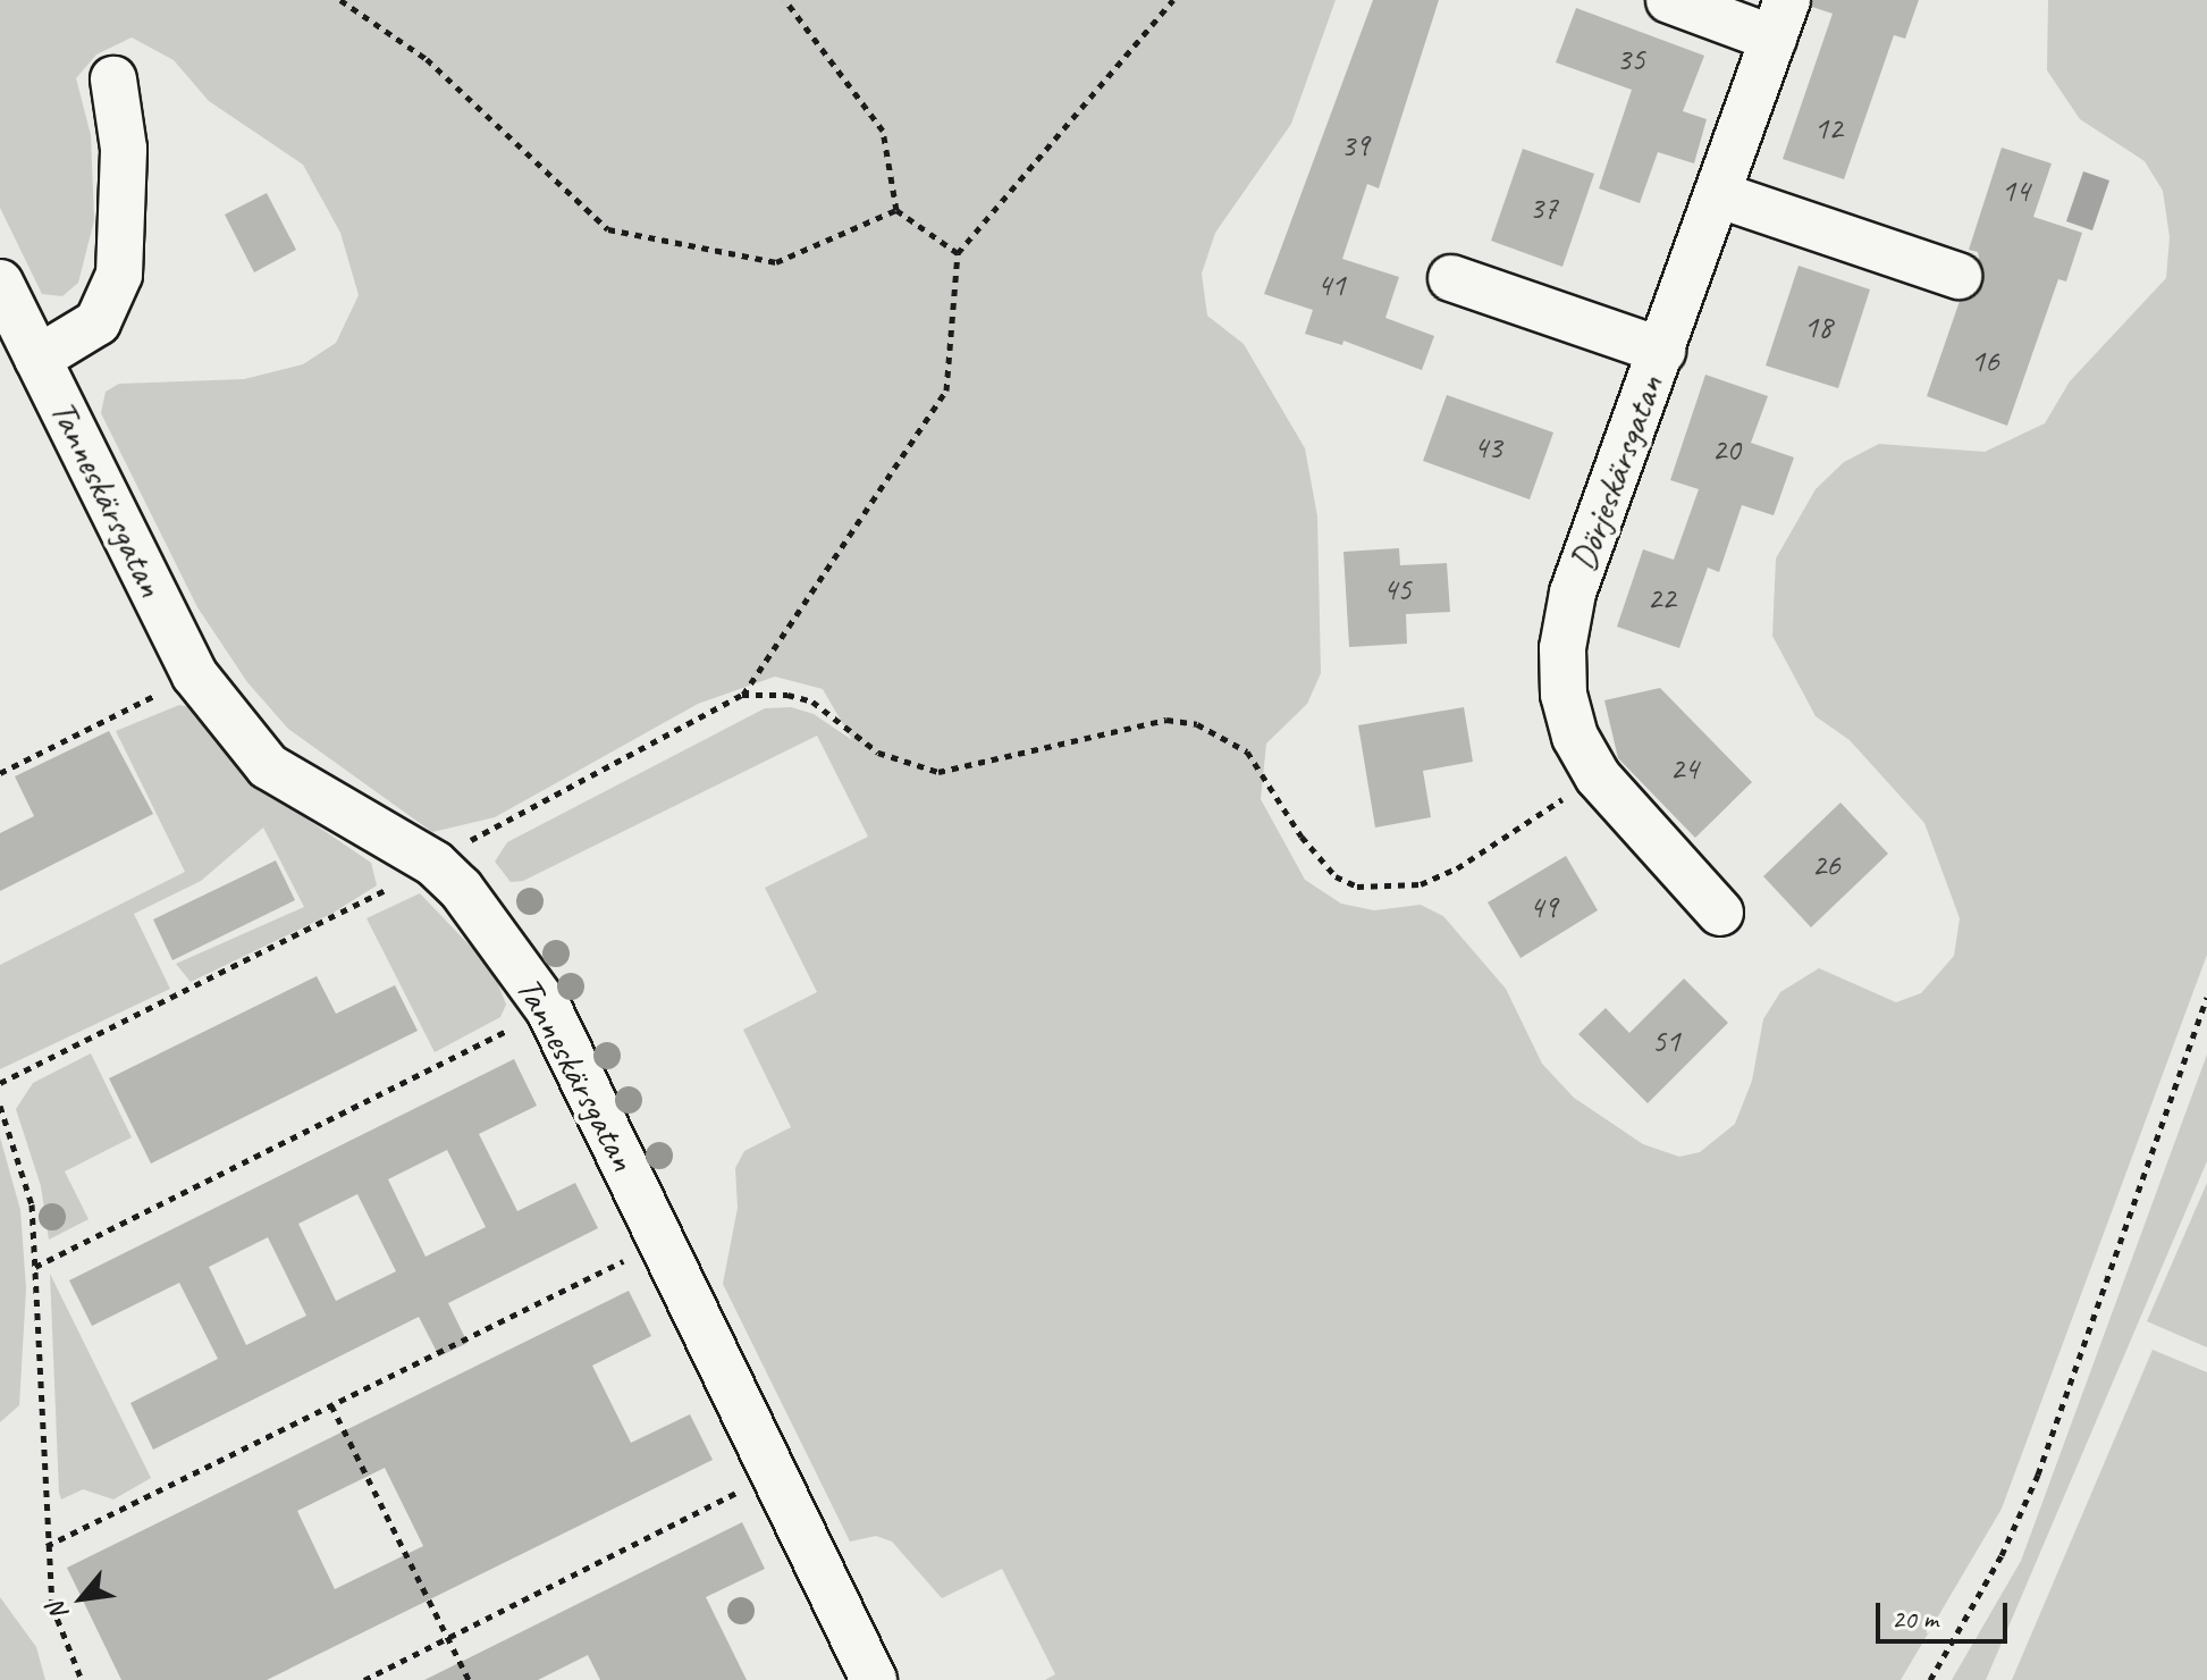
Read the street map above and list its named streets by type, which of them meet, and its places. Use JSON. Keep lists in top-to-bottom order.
{
  "streets": {
    "street": ["Dörjeskärsgatan", "Tanneskärsgatan"]
  },
  "house_numbers": [
    "35",
    "12",
    "39",
    "14",
    "37",
    "41",
    "18",
    "16",
    "43",
    "20",
    "45",
    "22",
    "24",
    "26",
    "49",
    "51"
  ],
  "scale_bar": "20 m",
  "north": "bottom left"
}
